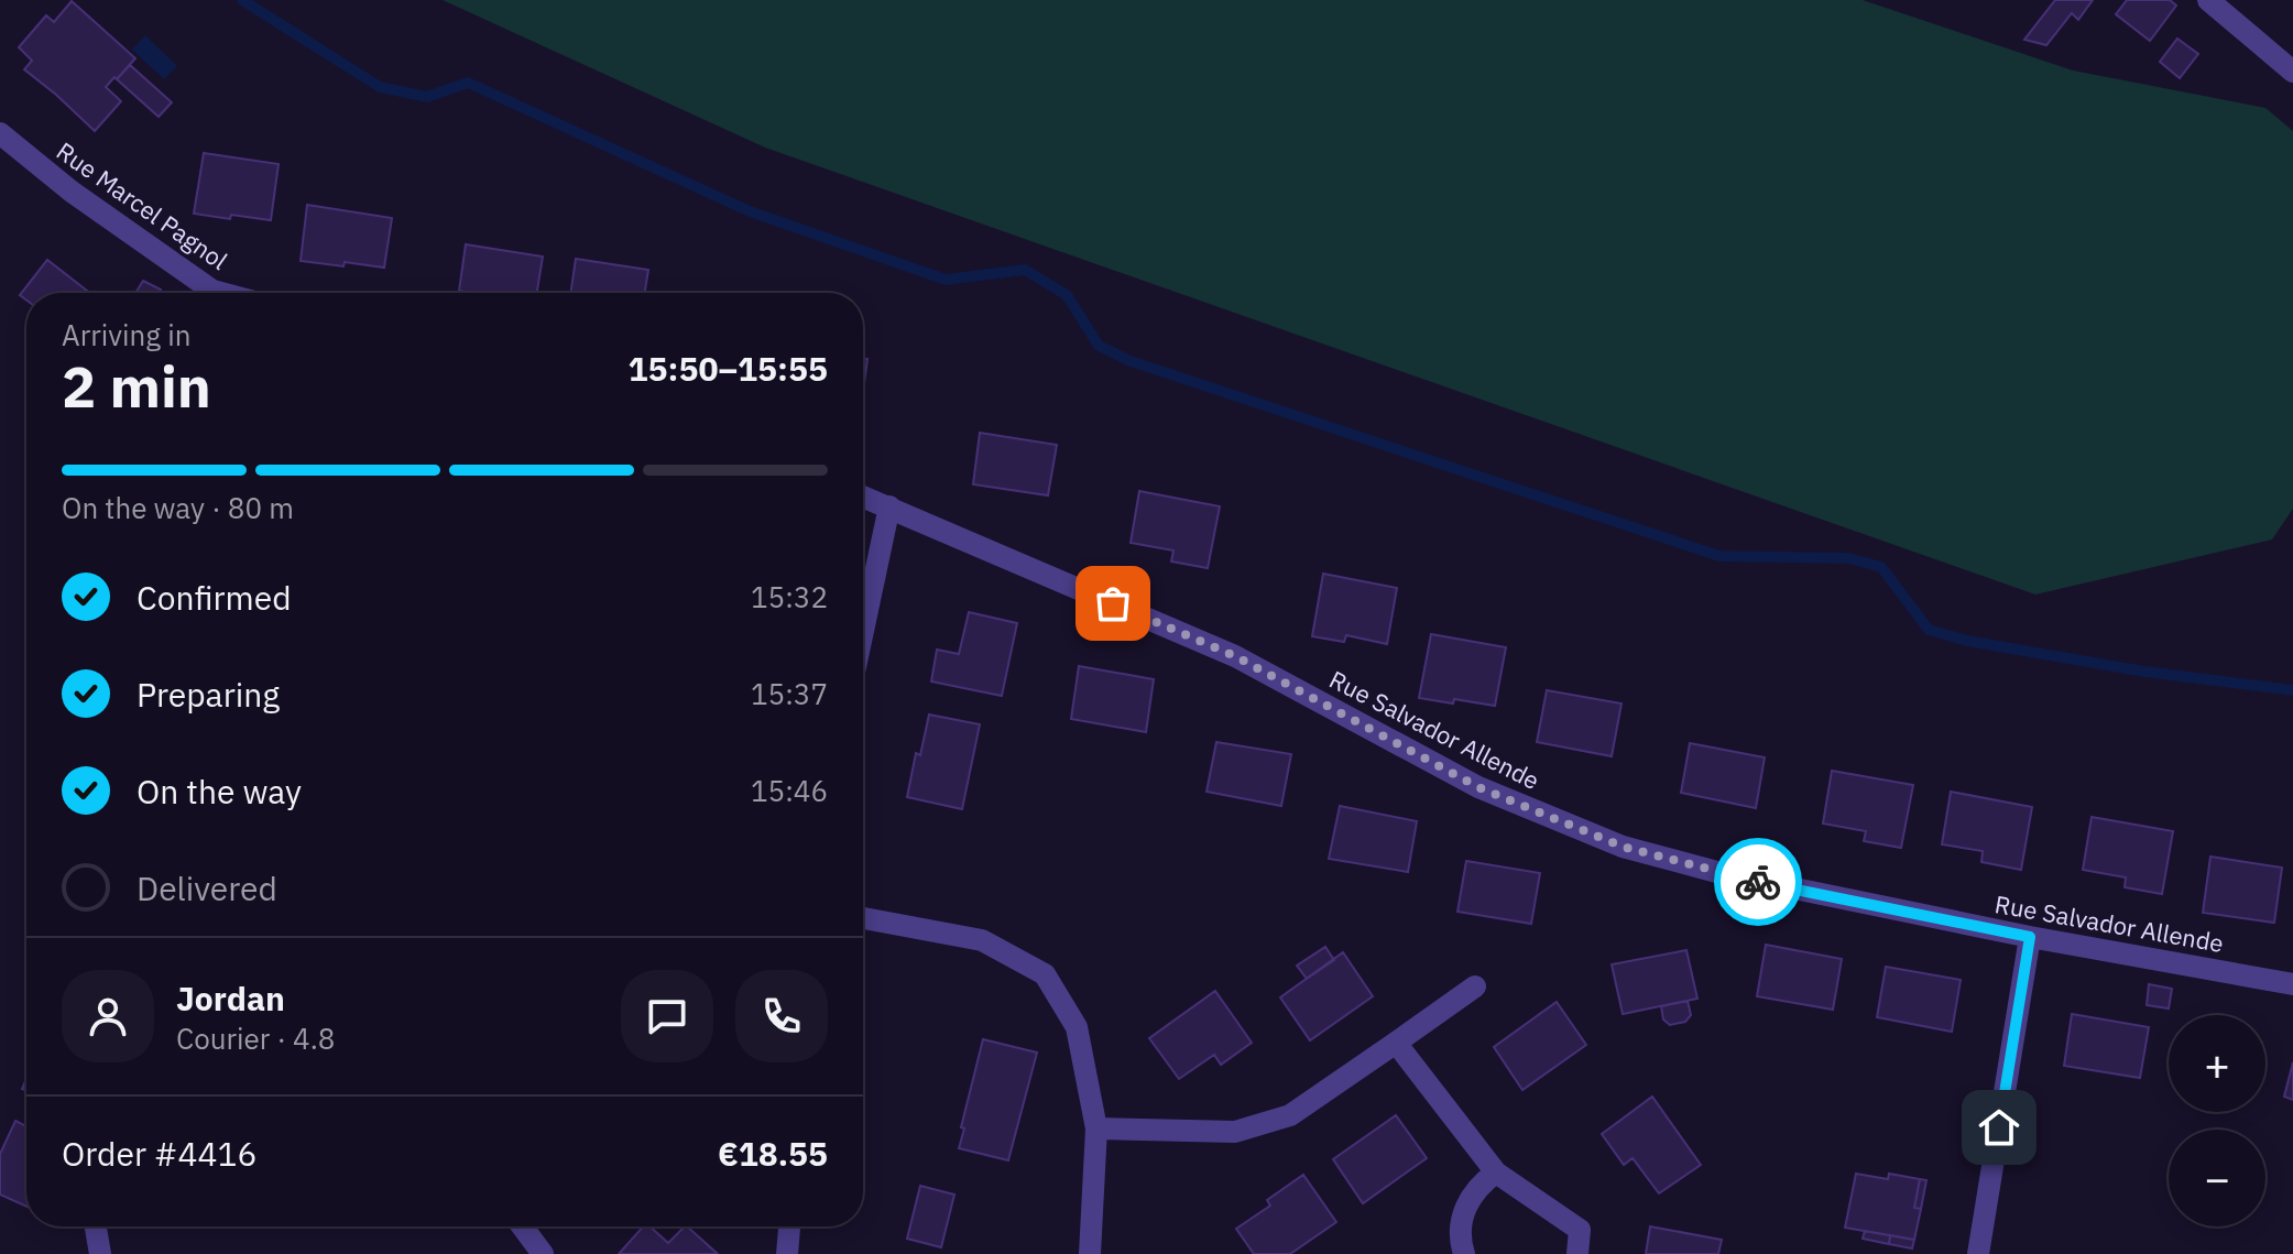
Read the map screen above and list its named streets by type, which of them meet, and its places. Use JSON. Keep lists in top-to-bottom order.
{
  "streets": {
    "street": ["Rue Marcel Pagnol", "Rue Salvador Allende"]
  },
  "page": {
    "heading": ["2 min", "Arriving in", "15:50–15:55"],
    "panel": [
      "Jordan",
      "Courier · 4.8",
      "Order #4416",
      "€18.55"
    ],
    "bar": "On the way · 80 m",
    "list": [
      ["Confirmed", "15:32"],
      ["Preparing", "15:37"],
      ["On the way", "15:46"],
      "Delivered"
    ],
    "map_buttons": ["+", "−"]
  }
}
